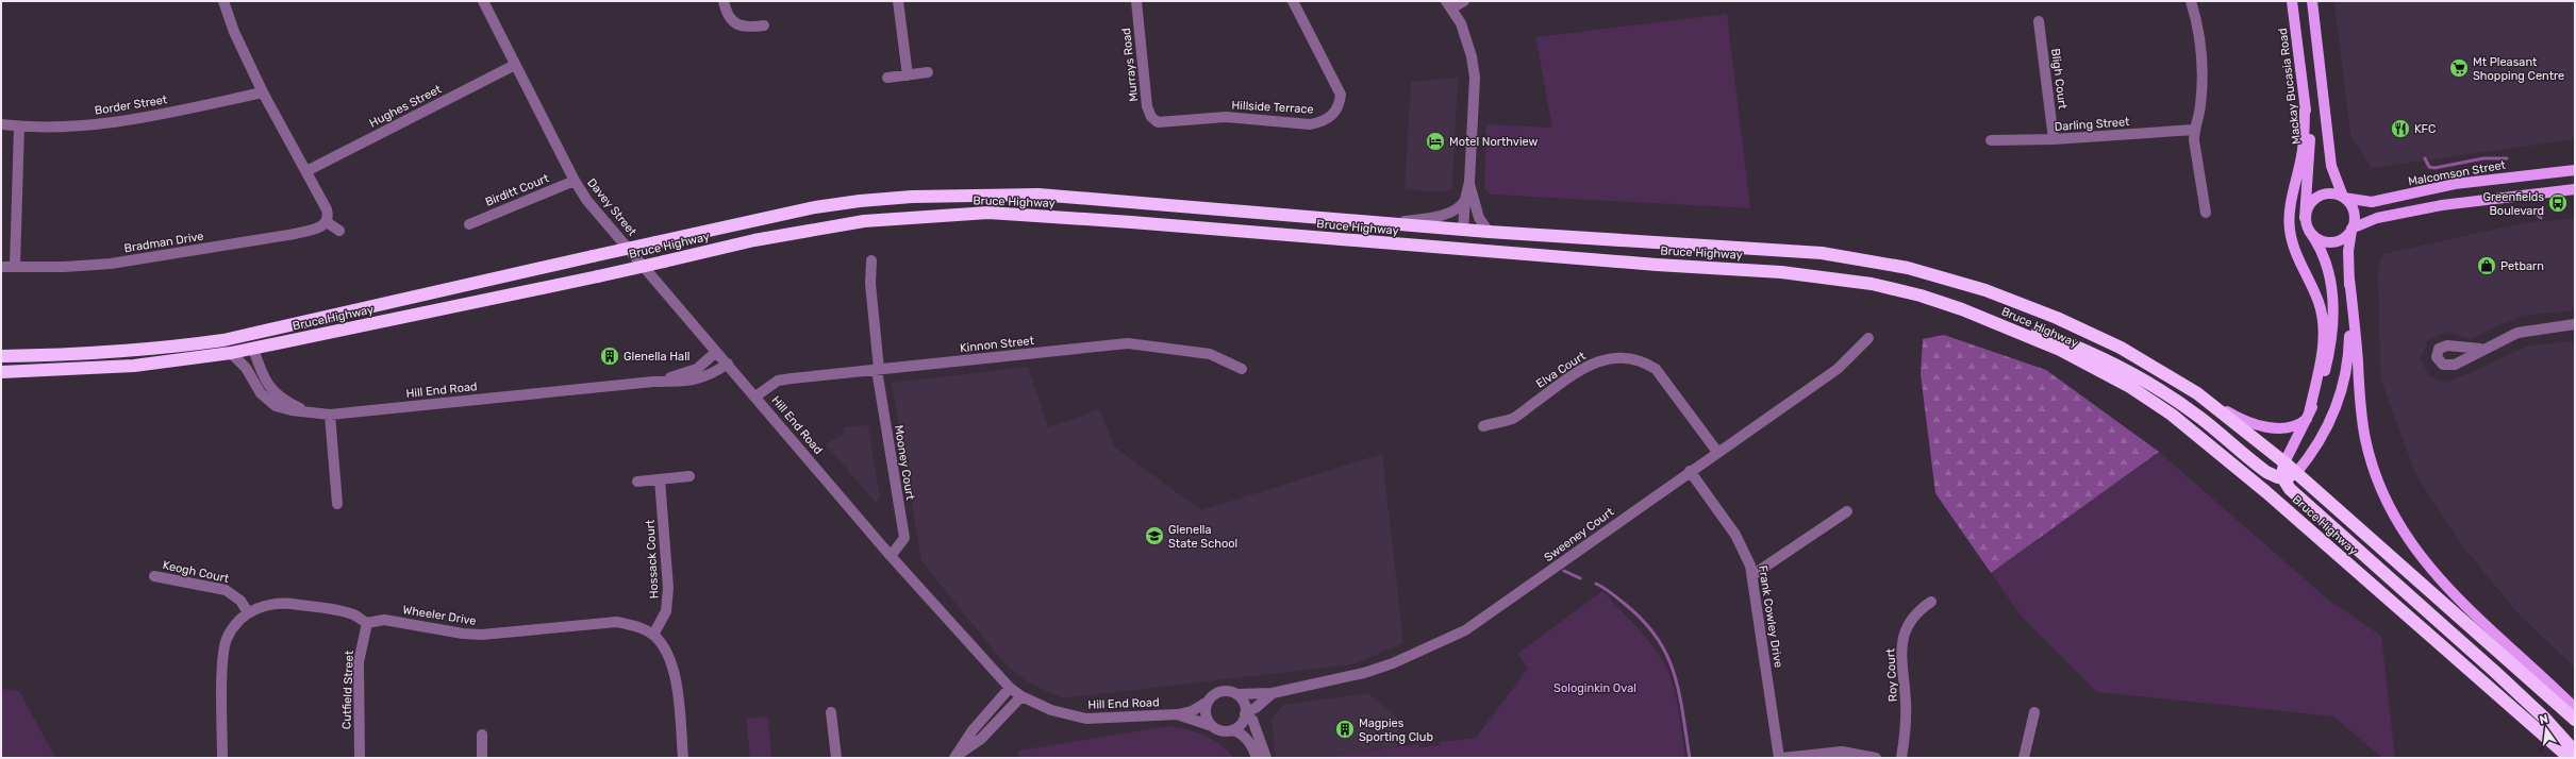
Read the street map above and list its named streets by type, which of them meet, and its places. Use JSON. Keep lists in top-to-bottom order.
{
  "streets": {
    "highway": ["Bruce Highway"],
    "main road": ["Mackay Bucasia Road", "Malcomson Street"],
    "street": [
      "Murrays Road",
      "Bligh Court",
      "Border Street",
      "Hughes Street",
      "Hillside Terrace",
      "Darling Street",
      "Birditt Court",
      "Davey Street",
      "Bradman Drive",
      "Kinnon Street",
      "Elva Court",
      "Hill End Road",
      "Mooney Court",
      "Sweeney Court",
      "Hossack Court",
      "Keogh Court",
      "Wheeler Drive",
      "Frank Cowley Drive",
      "Roy Court",
      "Cutfield Street"
    ]
  },
  "crossings": [
    ["Murrays Road", "Hillside Terrace"],
    ["Bligh Court", "Darling Street"],
    ["Mackay Bucasia Road", "Malcomson Street"],
    ["Hughes Street", "Davey Street"],
    ["Birditt Court", "Davey Street"],
    ["Bruce Highway", "Hill End Road"],
    ["Davey Street", "Hill End Road"],
    ["Kinnon Street", "Hill End Road"],
    ["Kinnon Street", "Mooney Court"],
    ["Elva Court", "Sweeney Court"],
    ["Hill End Road", "Mooney Court"],
    ["Hill End Road", "Sweeney Court"],
    ["Sweeney Court", "Frank Cowley Drive"],
    ["Hossack Court", "Wheeler Drive"],
    ["Wheeler Drive", "Cutfield Street"]
  ],
  "parks": ["Sologinkin Oval"],
  "places": {
    "supermarket": ["Mt Pleasant Shopping Centre"],
    "restaurant": ["KFC"],
    "hotel": ["Motel Northview"],
    "bus stop": ["Greenfields Boulevard"],
    "shop": ["Petbarn"],
    "building": ["Glenella Hall", "Magpies Sporting Club"],
    "school or university": ["Glenella State School"]
  },
  "north": "top"
}
